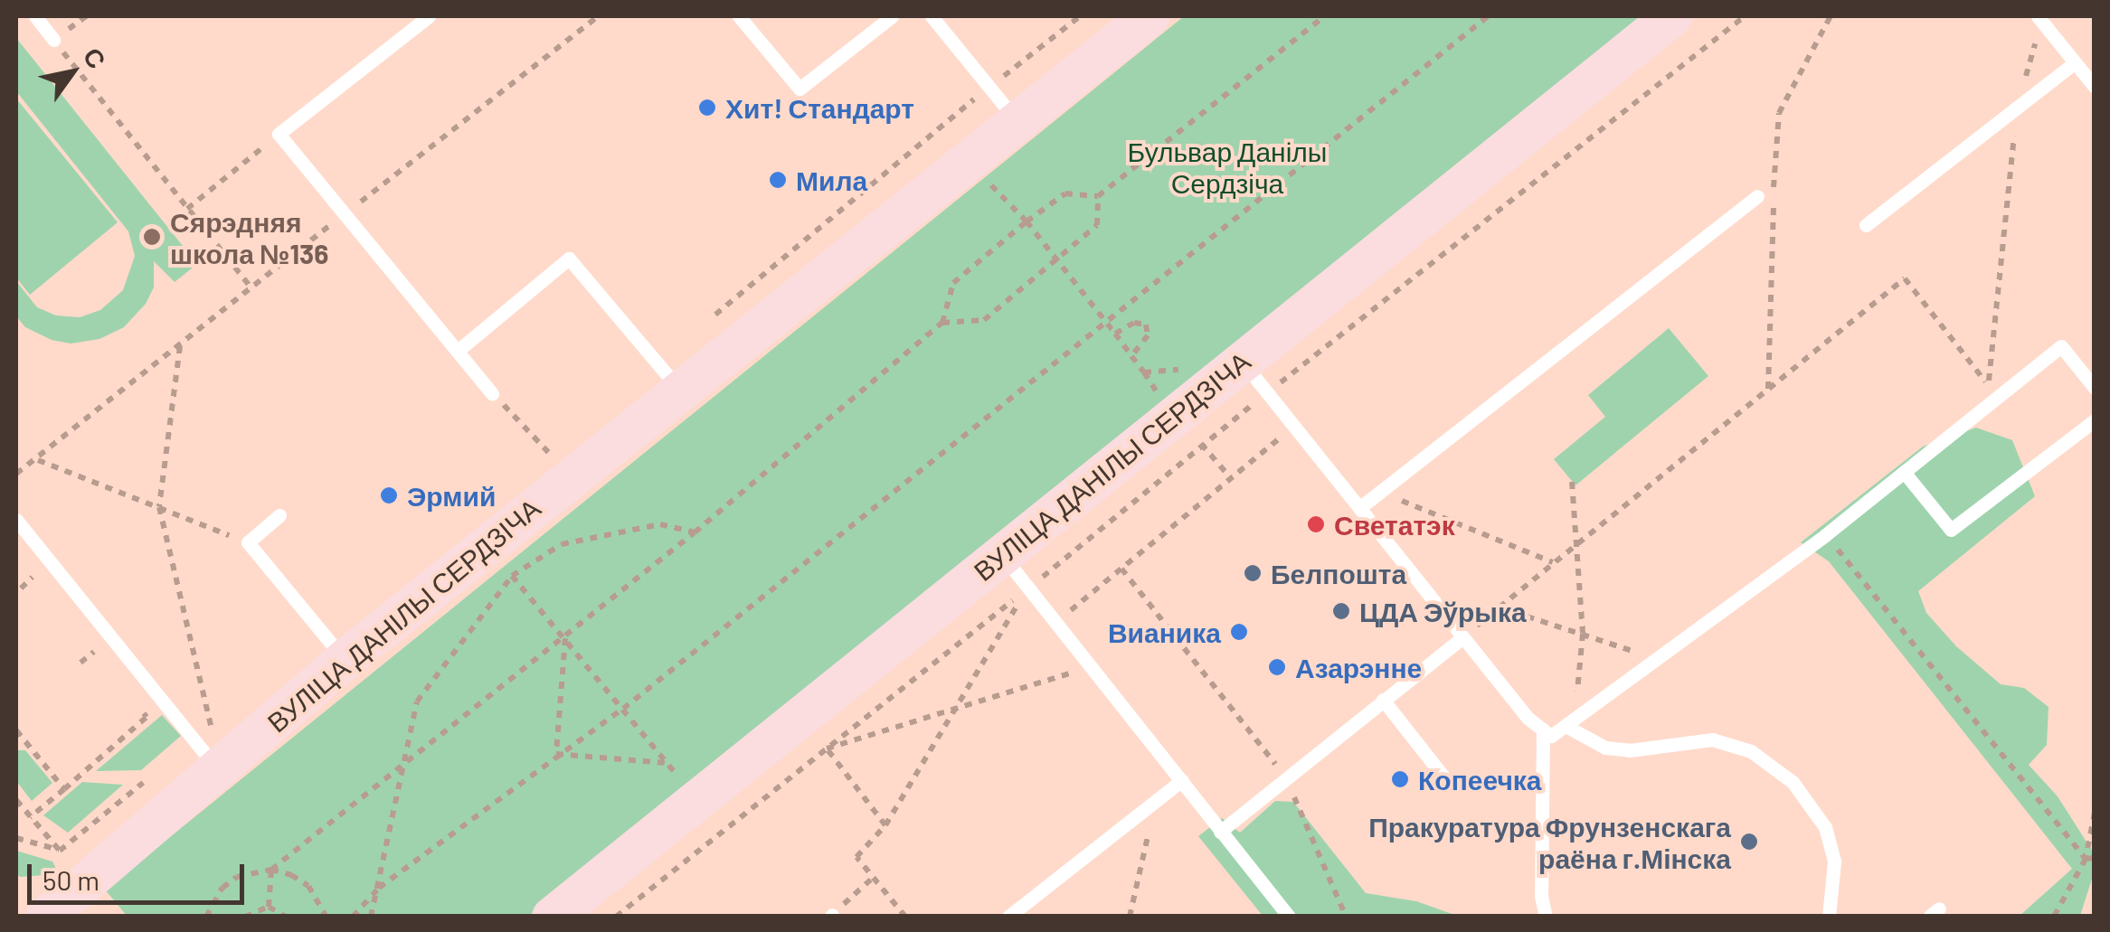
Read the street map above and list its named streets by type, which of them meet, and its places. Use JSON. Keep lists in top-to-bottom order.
{
  "streets": {
    "street": ["ВУЛІЦА ДАНІЛЫ СЕРДЗІЧА"]
  },
  "parks": ["Бульвар Данілы Сердзіча"],
  "places": [
    "Хит! Стандарт",
    "Мила",
    "Сярэдняя школа №136",
    "Эрмий",
    "Светатэк",
    "Белпошта",
    "ЦДА Эўрыка",
    "Вианика",
    "Азарэнне",
    "Копеечка",
    "Пракуратура Фрунзенскага раёна г.Мінска"
  ],
  "scale_bar": "50 m",
  "north": "top right"
}
